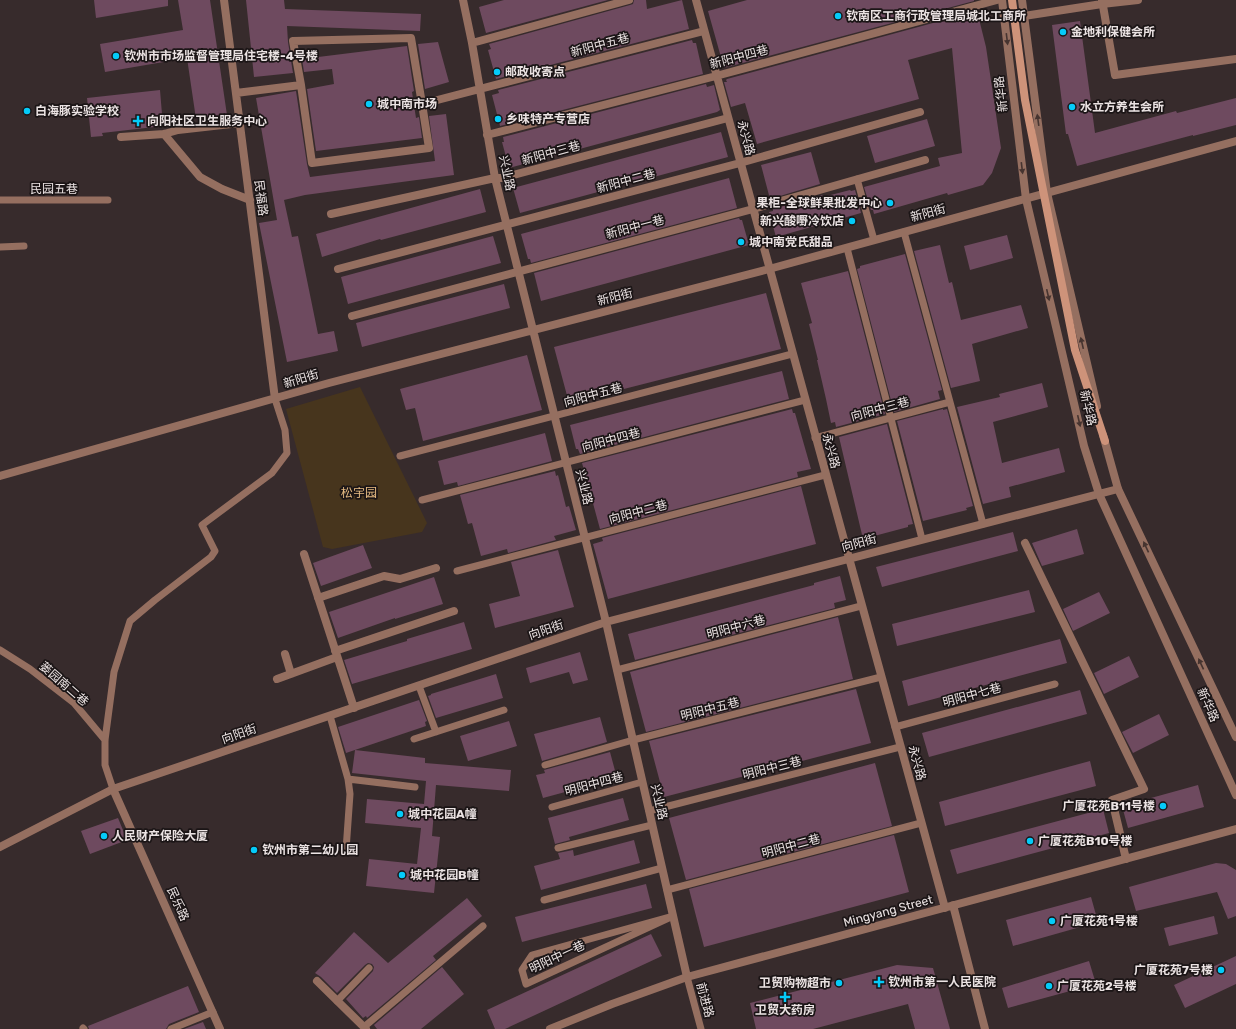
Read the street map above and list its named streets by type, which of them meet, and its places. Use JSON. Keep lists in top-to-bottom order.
{
  "streets": {
    "street": [
      "新阳中五巷",
      "新阳中四巷",
      "新华路",
      "永兴路",
      "新阳中三巷",
      "兴业路",
      "新阳中二巷",
      "民福路",
      "新阳街",
      "新阳中一巷",
      "向阳街",
      "民乐路",
      "Mingyang Street"
    ],
    "lane": [
      "民园五巷",
      "向阳中五巷",
      "向阳中三巷",
      "向阳中四巷",
      "向阳中二巷",
      "明阳中六巷",
      "蒌园南二巷",
      "明阳中七巷",
      "明阳中五巷",
      "明阳中三巷",
      "明阳中四巷",
      "明阳中二巷",
      "明阳中一巷",
      "前进路"
    ]
  },
  "crossings": [
    ["新阳中五巷", "永兴路"],
    ["新阳中五巷", "兴业路"],
    ["新阳中四巷", "永兴路"],
    ["新阳中四巷", "兴业路"],
    ["新华路", "新阳街"],
    ["新华路", "向阳街"],
    ["永兴路", "新阳中三巷"],
    ["永兴路", "新阳中二巷"],
    ["永兴路", "新阳街"],
    ["永兴路", "新阳中一巷"],
    ["永兴路", "向阳中五巷"],
    ["永兴路", "向阳中三巷"],
    ["永兴路", "向阳中四巷"],
    ["永兴路", "向阳中二巷"],
    ["永兴路", "向阳街"],
    ["永兴路", "明阳中六巷"],
    ["永兴路", "明阳中七巷"],
    ["永兴路", "明阳中五巷"],
    ["永兴路", "明阳中三巷"],
    ["永兴路", "明阳中二巷"],
    ["永兴路", "Mingyang Street"],
    ["新阳中三巷", "兴业路"],
    ["兴业路", "新阳中二巷"],
    ["兴业路", "新阳街"],
    ["兴业路", "新阳中一巷"],
    ["兴业路", "向阳中五巷"],
    ["兴业路", "向阳中四巷"],
    ["兴业路", "向阳中二巷"],
    ["兴业路", "向阳街"],
    ["兴业路", "明阳中六巷"],
    ["兴业路", "明阳中五巷"],
    ["兴业路", "明阳中三巷"],
    ["兴业路", "明阳中四巷"],
    ["兴业路", "明阳中二巷"],
    ["兴业路", "Mingyang Street"],
    ["兴业路", "明阳中一巷"],
    ["兴业路", "前进路"],
    ["民福路", "新阳街"],
    ["向阳街", "民乐路"],
    ["Mingyang Street", "前进路"]
  ],
  "parks": ["松宇园"],
  "places": {
    "other": [
      "钦南区工商行政管理局城北工商所",
      "金地利保健会所",
      "钦州市市场监督管理局住宅楼-4号楼",
      "邮政收寄点",
      "城中南市场",
      "水立方养生会所",
      "白海豚实验学校",
      "乡味特产专营店",
      "果柜-全球鲜果批发中心",
      "新兴酸嘢冷饮店",
      "城中南党氏甜品",
      "广厦花苑B11号楼",
      "城中花园A幢",
      "人民财产保险大厦",
      "广厦花苑B10号楼",
      "钦州市第二幼儿园",
      "城中花园B幢",
      "广厦花苑1号楼",
      "广厦花苑7号楼",
      "卫贸购物超市",
      "广厦花苑2号楼"
    ],
    "health": ["向阳社区卫生服务中心", "钦州市第一人民医院", "卫贸大药房"]
  }
}
